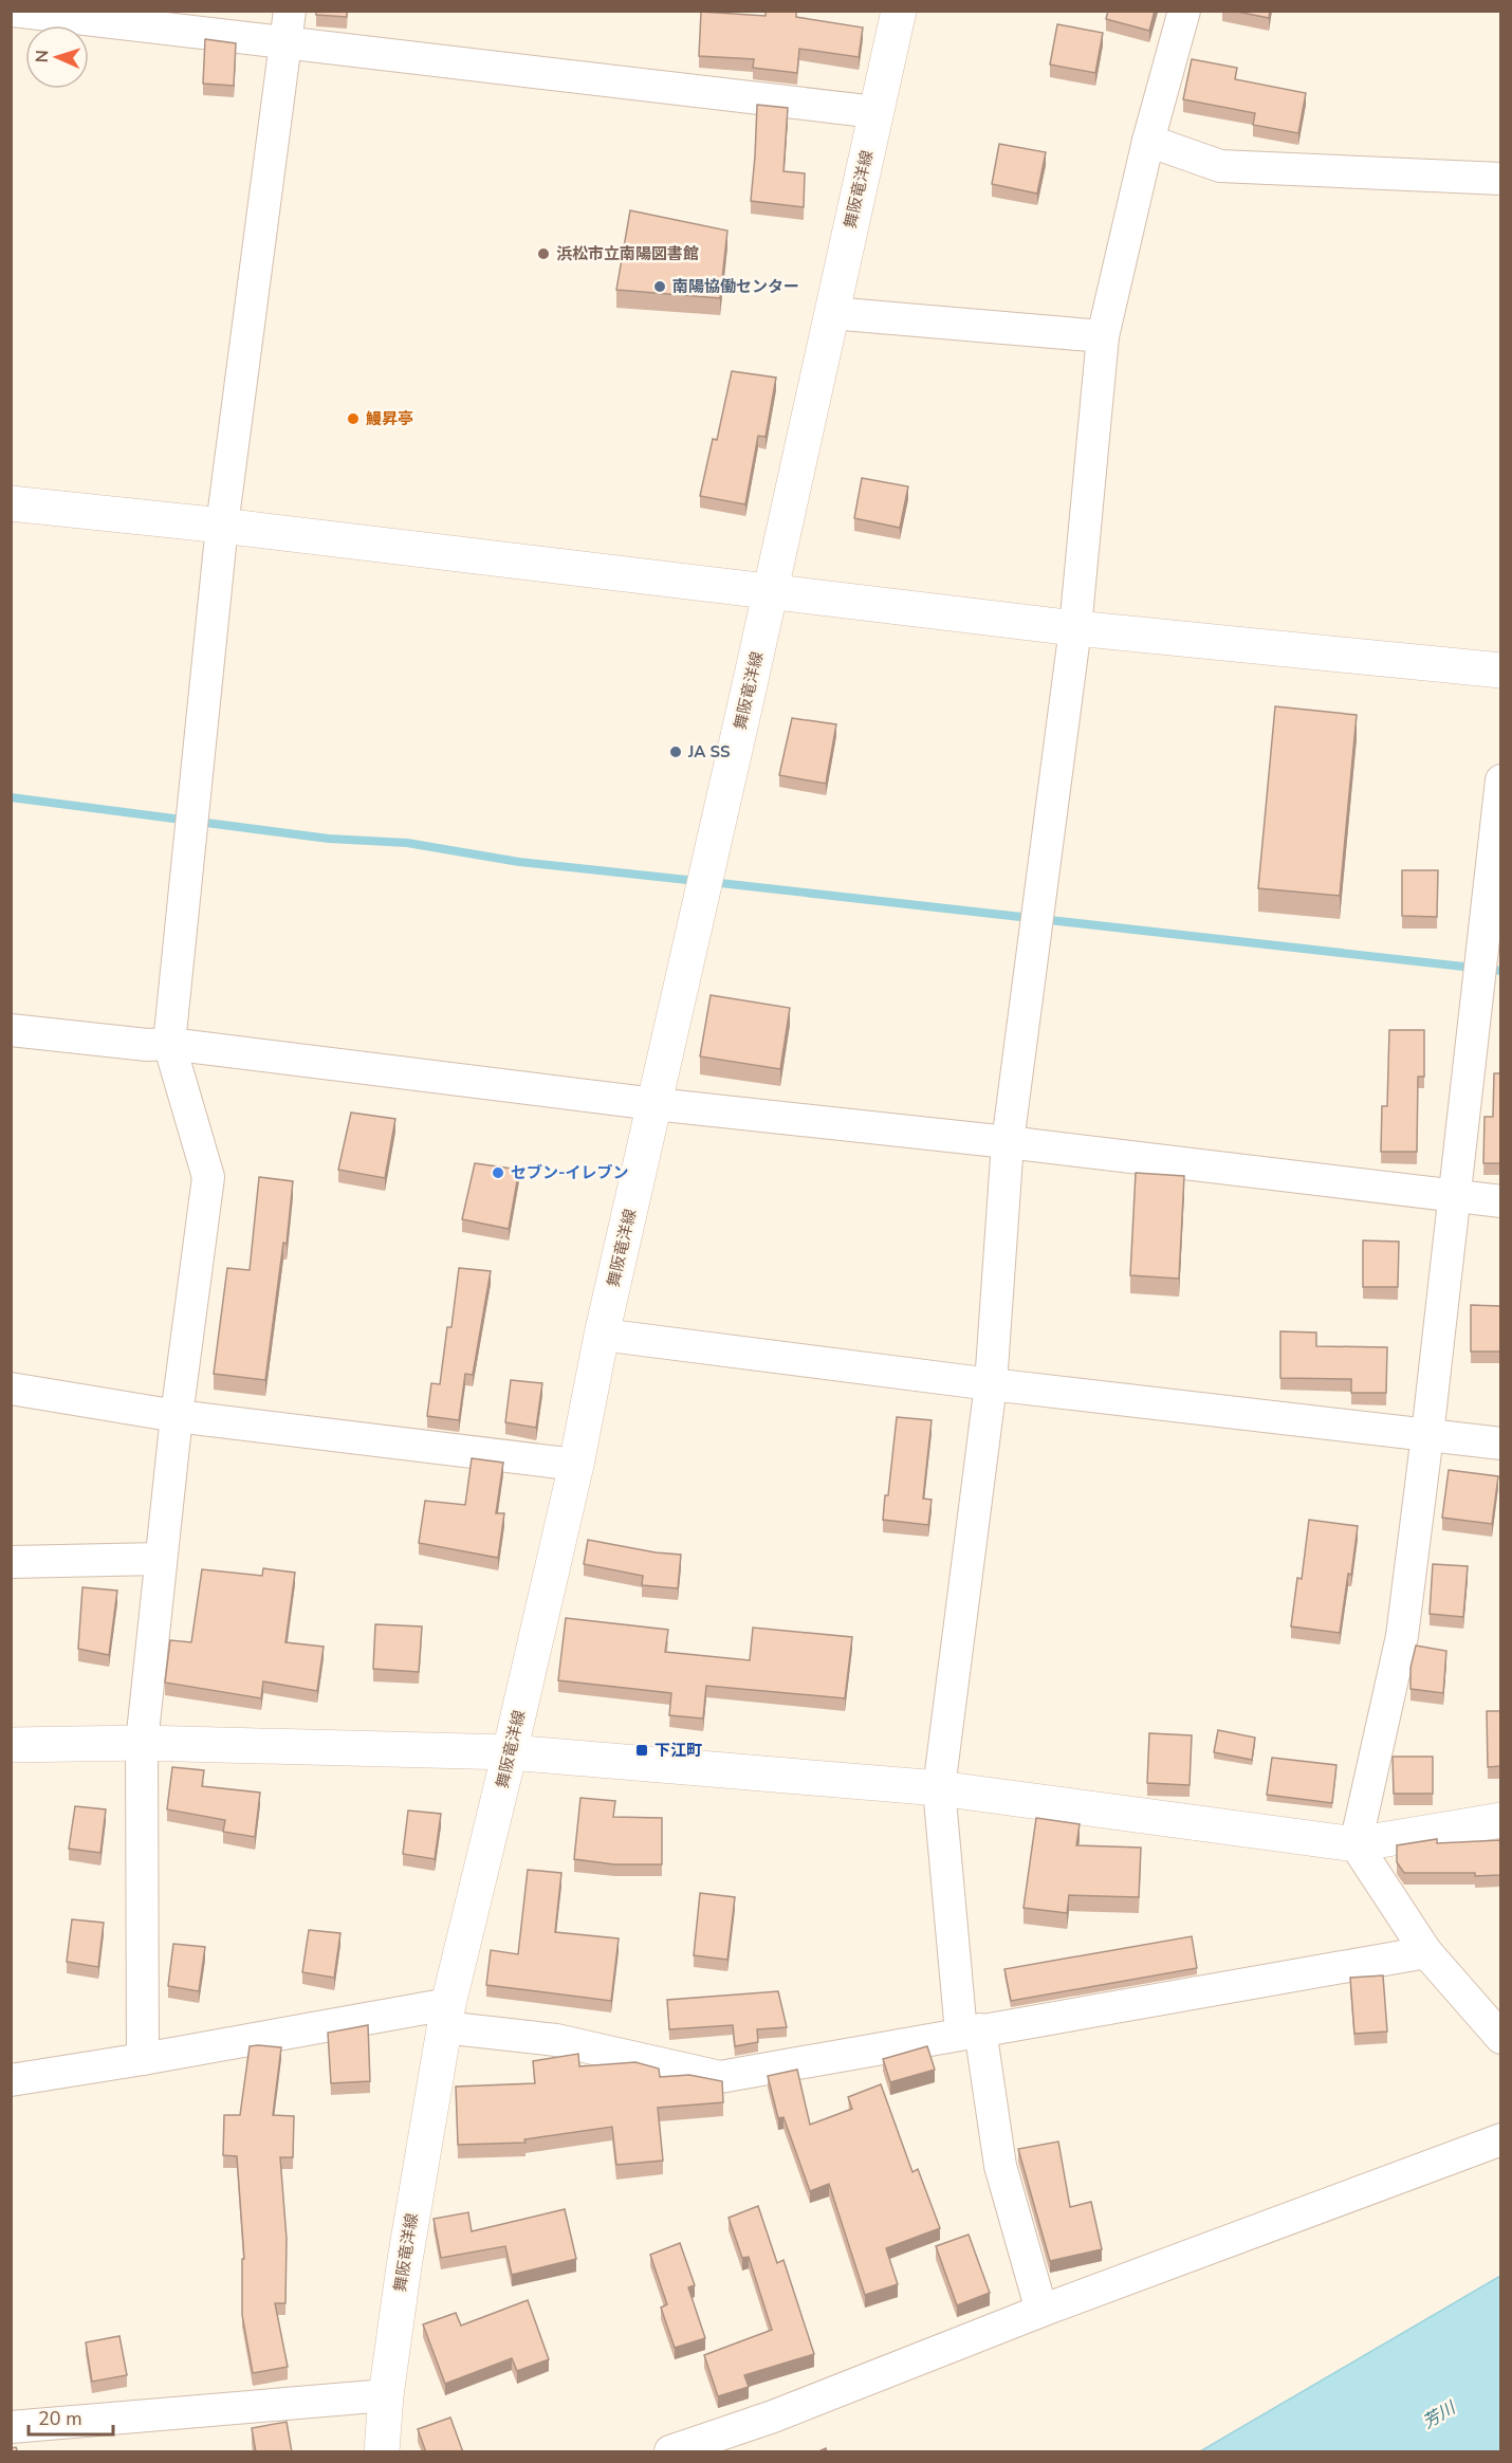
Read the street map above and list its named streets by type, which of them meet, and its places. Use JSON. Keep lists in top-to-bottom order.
{
  "streets": {
    "street": ["舞阪竜洋線"]
  },
  "water": ["芳川"],
  "places": {
    "other": [
      "浜松市立南陽図書館",
      "南陽協働センター",
      "鰻昇亭",
      "JA SS",
      "セブン-イレブン"
    ],
    "transit": ["下江町"]
  },
  "scale_bar": "20 m",
  "north": "left"
}
